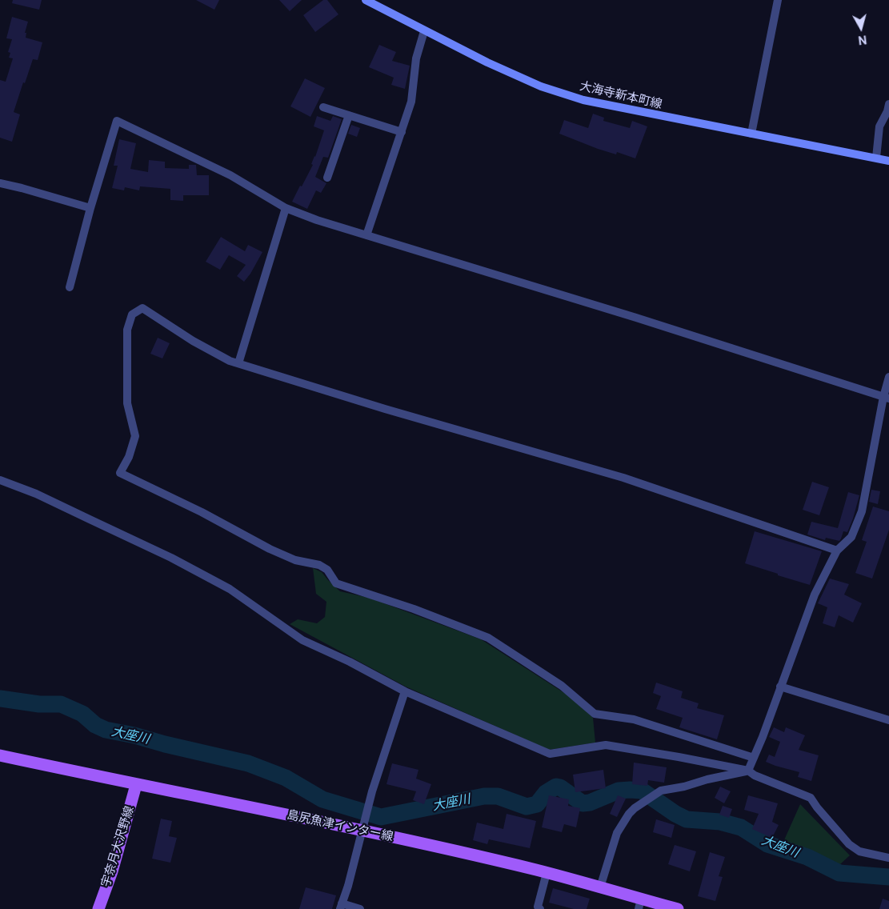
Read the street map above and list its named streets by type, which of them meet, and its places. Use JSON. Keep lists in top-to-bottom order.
{
  "streets": {
    "main road": ["大海寺新本町線", "島尻魚津インター線", "宇奈月大沢野線"]
  },
  "crossings": [
    ["島尻魚津インター線", "宇奈月大沢野線"]
  ],
  "water": ["大座川"],
  "north": "bottom"
}
